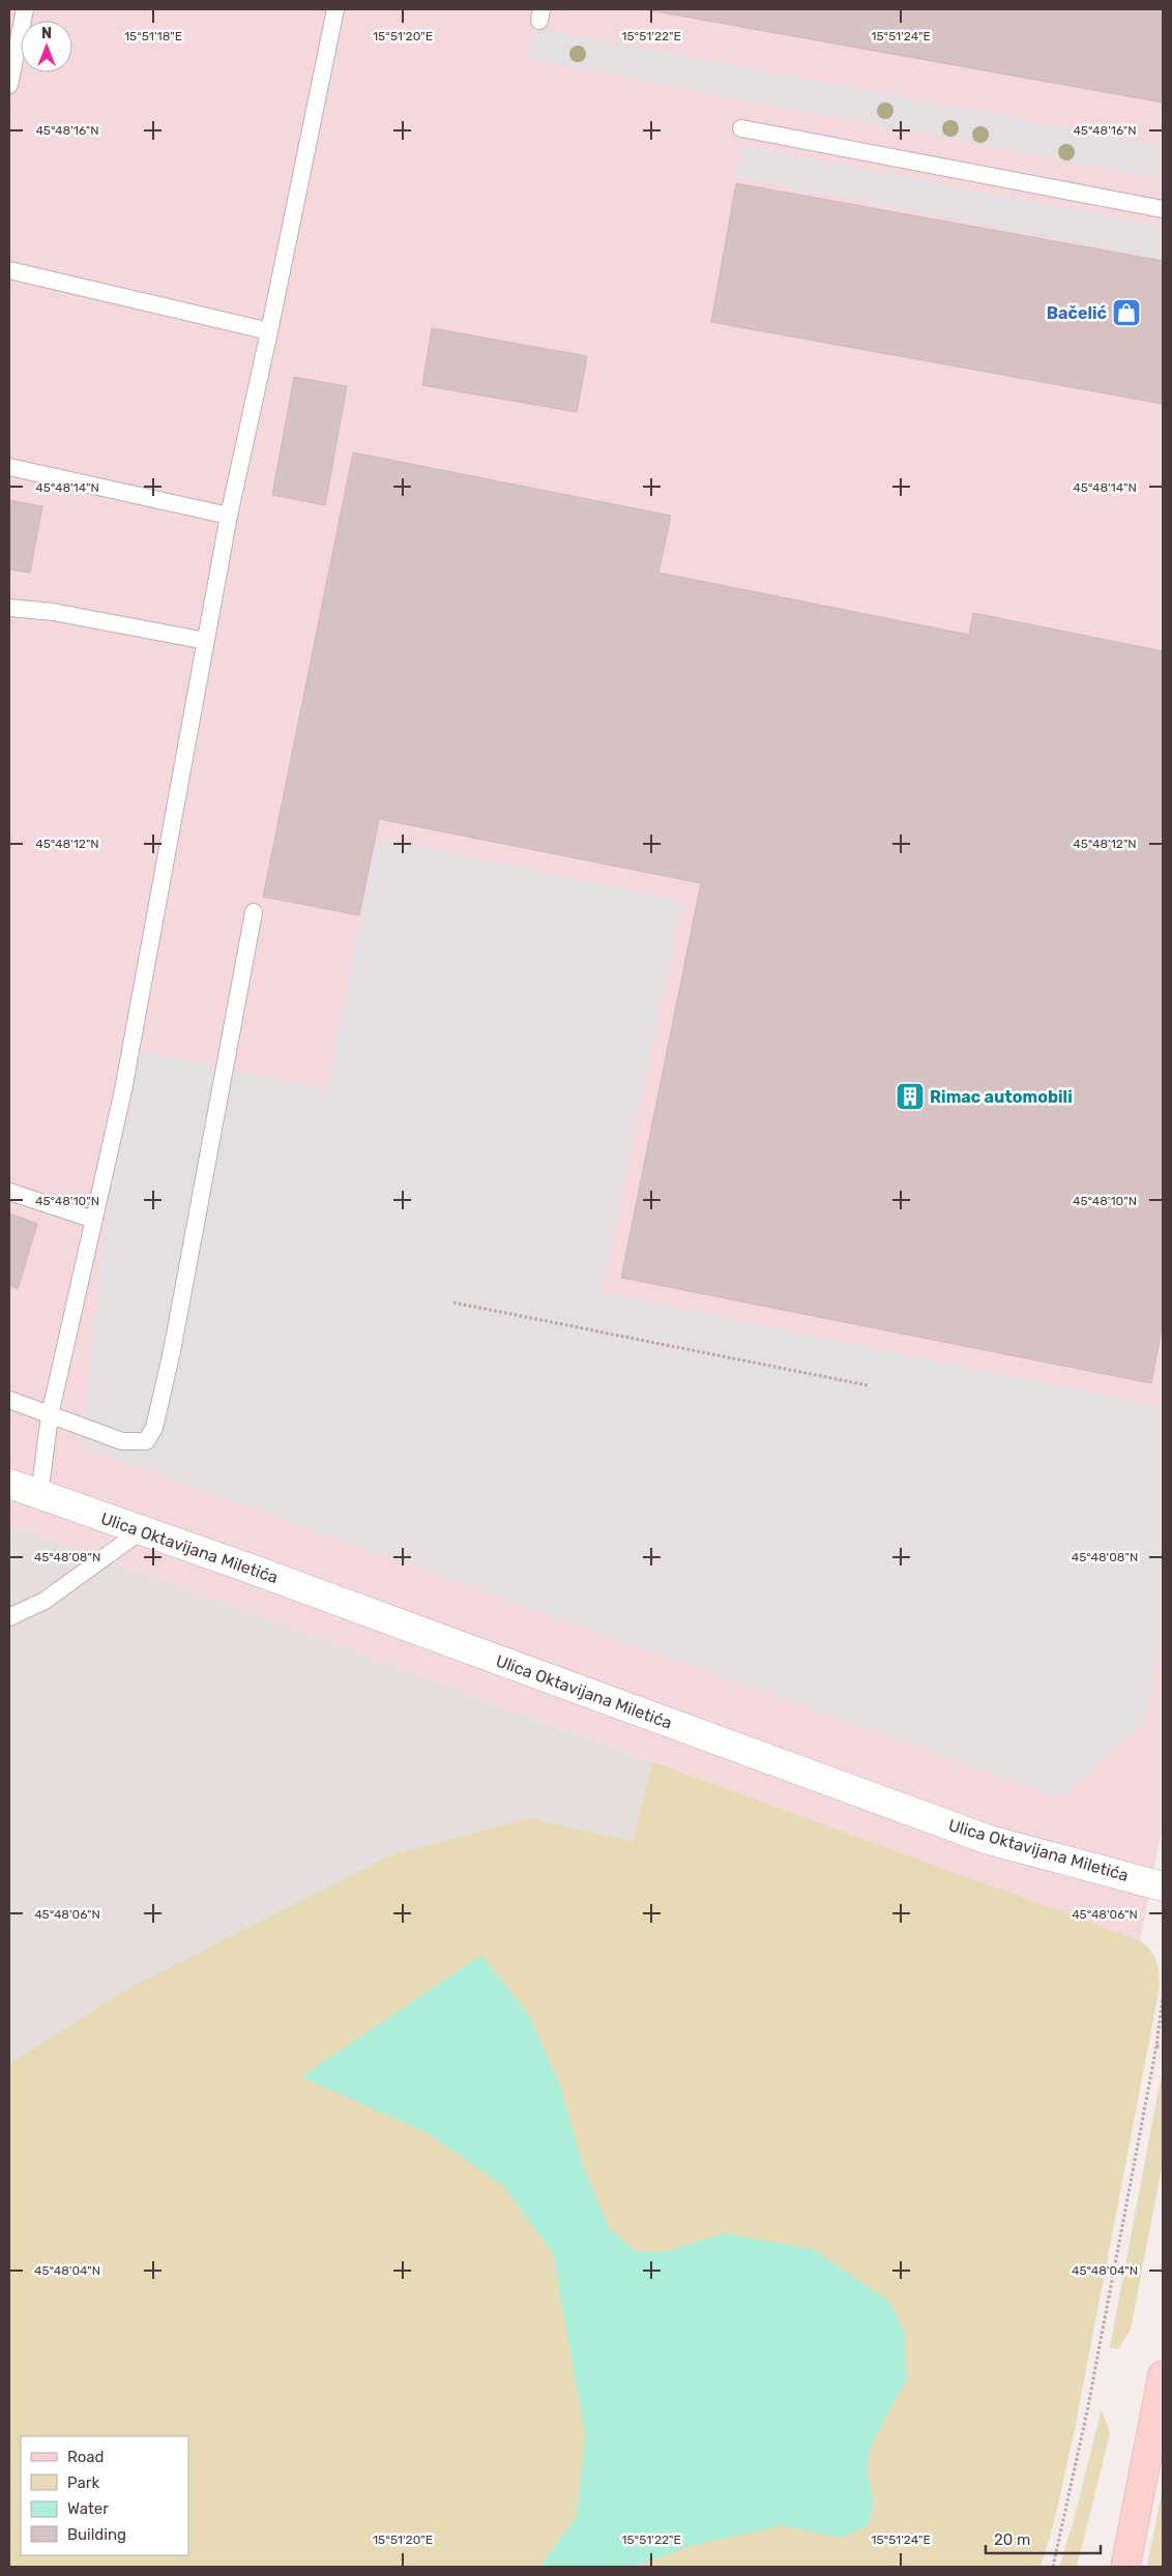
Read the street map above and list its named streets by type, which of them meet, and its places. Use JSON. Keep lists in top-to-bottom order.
{
  "streets": {
    "street": ["Ulica Oktavijana Miletića"]
  },
  "places": {
    "shop": ["Bačelić"],
    "building": ["Rimac automobili"]
  },
  "legend": [
    "Road",
    "Park",
    "Water",
    "Building"
  ],
  "scale_bar": "20 m",
  "north": "top",
  "coordinates": [
    "15°51'18\"E",
    "15°51'20\"E",
    "15°51'22\"E",
    "15°51'24\"E",
    "45°48'16\"N",
    "45°48'14\"N",
    "45°48'12\"N",
    "45°48'10\"N",
    "45°48'08\"N",
    "45°48'06\"N",
    "45°48'04\"N"
  ]
}
